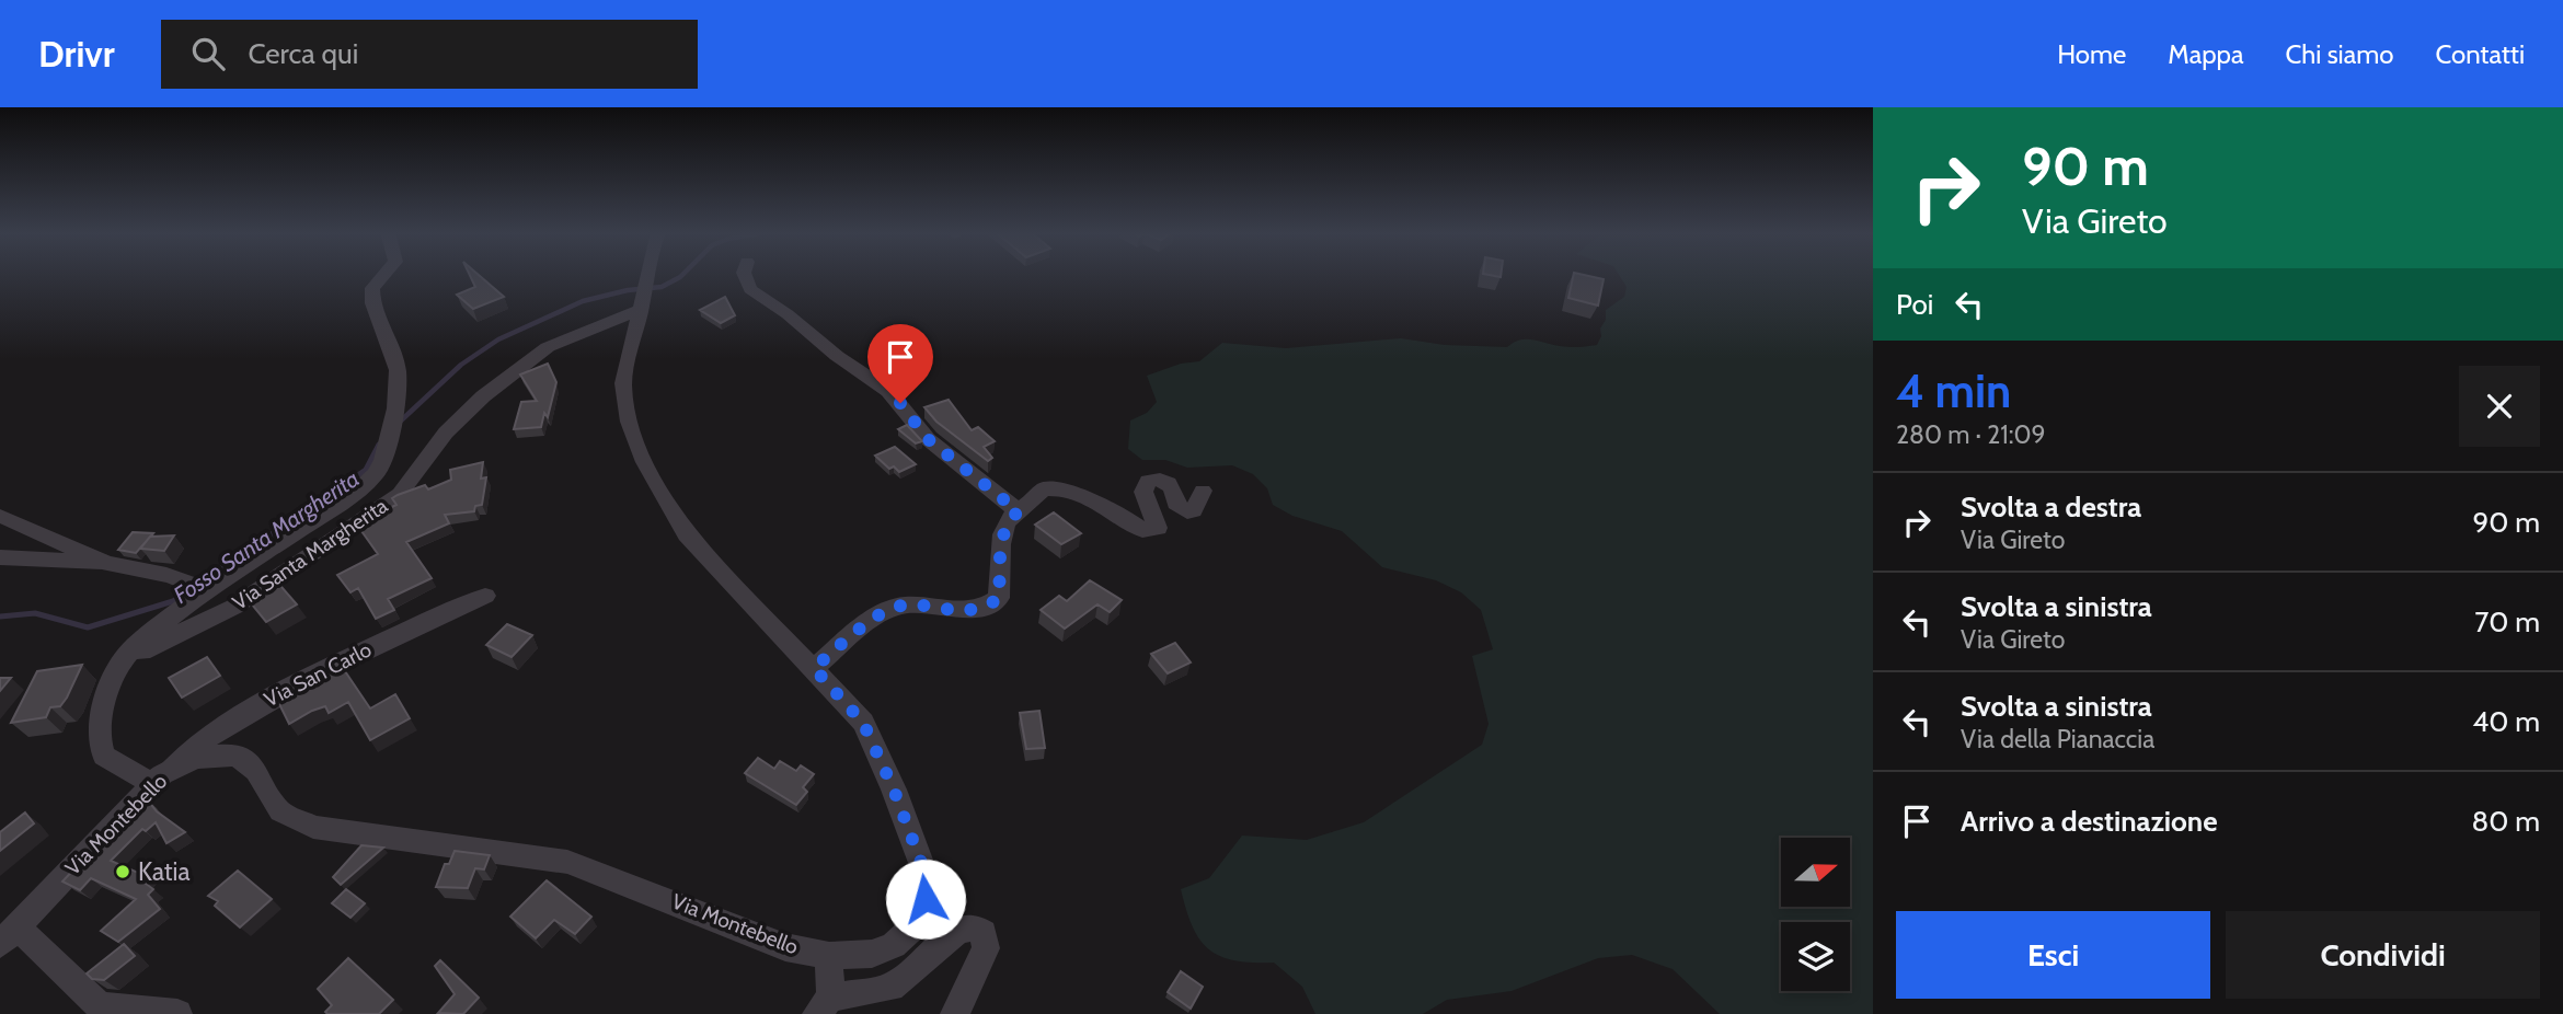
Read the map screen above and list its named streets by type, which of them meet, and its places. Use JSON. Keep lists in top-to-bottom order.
{
  "streets": {
    "street": ["Via Santa Margherita", "Via San Carlo", "Via Montebello"]
  },
  "crossings": [
    ["Via Santa Margherita", "Via Montebello"],
    ["Via San Carlo", "Via Montebello"]
  ],
  "water": ["Fosso Santa Margherita"],
  "places": ["Katia"],
  "north": "right",
  "page": {
    "header": "Drivr",
    "search": "Cerca qui",
    "nav": [
      "Home",
      "Mappa",
      "Chi siamo",
      "Contatti"
    ],
    "turn": ["90 m", "Via Gireto"],
    "then": "Poi",
    "heading": ["4 min", "280 m · 21:09"],
    "list": [
      {
        "name": "Svolta a destra",
        "note": "Via Gireto",
        "value": "90 m"
      },
      {
        "name": "Svolta a sinistra",
        "note": "Via Gireto",
        "value": "70 m"
      },
      {
        "name": "Svolta a sinistra",
        "note": "Via della Pianaccia",
        "value": "40 m"
      },
      {
        "name": "Arrivo a destinazione",
        "value": "80 m"
      }
    ],
    "buttons": ["Esci", "Condividi"]
  }
}
